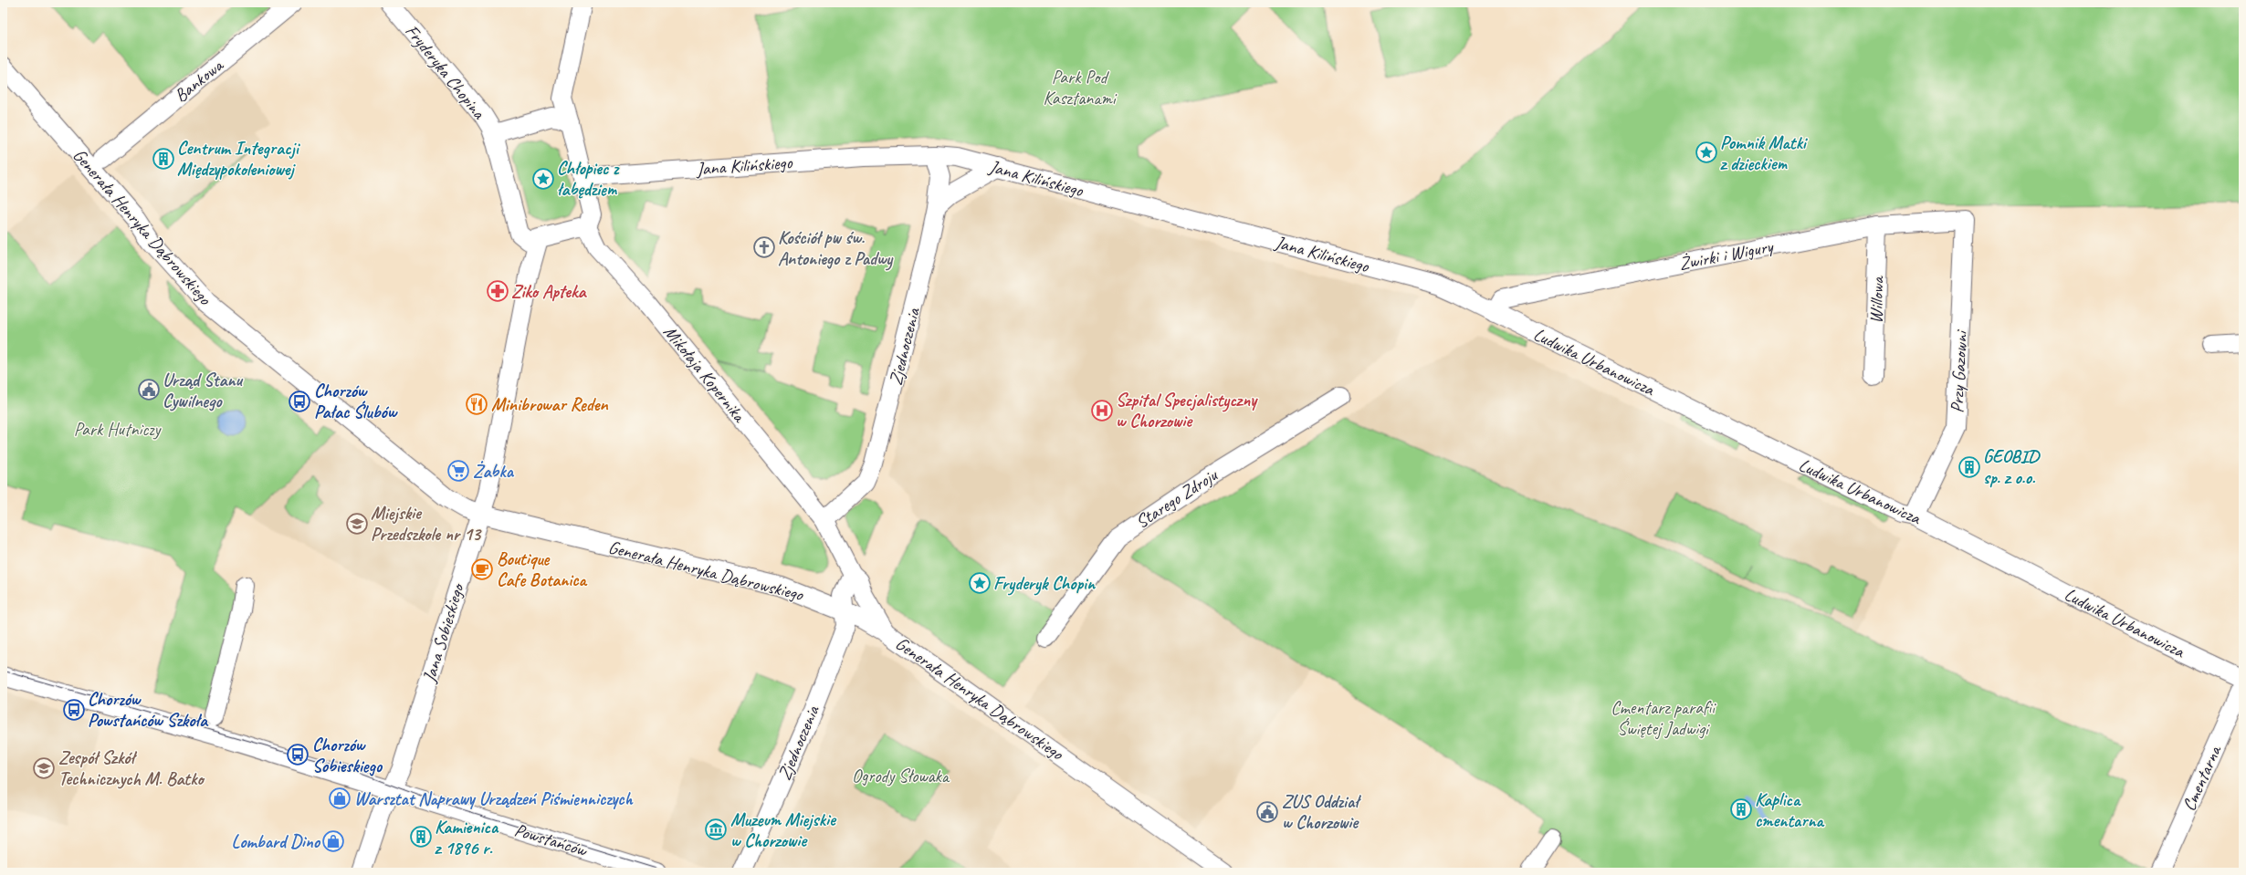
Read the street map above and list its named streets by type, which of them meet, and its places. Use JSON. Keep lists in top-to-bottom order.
{
  "streets": {
    "street": [
      "Fryderyka Chopina",
      "Bankowa",
      "Jana Kilińskiego",
      "Generała Henryka Dąbrowskiego",
      "Żwirki i Wigury",
      "Willowa",
      "Zjednoczenia",
      "Ludwika Urbanowicza",
      "Przy Gazowni",
      "Mikołaja Kopernika",
      "Starego Zdroju",
      "Jana Sobieskiego",
      "Cmentarna",
      "Powstańców"
    ]
  },
  "crossings": [
    ["Fryderyka Chopina", "Jana Sobieskiego"],
    ["Jana Kilińskiego", "Zjednoczenia"],
    ["Jana Kilińskiego", "Ludwika Urbanowicza"],
    ["Generała Henryka Dąbrowskiego", "Zjednoczenia"],
    ["Generała Henryka Dąbrowskiego", "Mikołaja Kopernika"],
    ["Generała Henryka Dąbrowskiego", "Jana Sobieskiego"],
    ["Żwirki i Wigury", "Willowa"],
    ["Żwirki i Wigury", "Ludwika Urbanowicza"],
    ["Żwirki i Wigury", "Przy Gazowni"],
    ["Zjednoczenia", "Mikołaja Kopernika"],
    ["Ludwika Urbanowicza", "Przy Gazowni"],
    ["Jana Sobieskiego", "Powstańców"]
  ],
  "parks": [
    "Park Pod Kasztanami",
    "Park Hutniczy",
    "Cmentarz parafii Świętej Jadwigi",
    "Ogrody Słowaka"
  ],
  "places": {
    "place": ["Pomnik Matki z dzieckiem", "Chłopiec z łabędziem", "Fryderyk Chopin"],
    "building": [
      "Centrum Integracji Międzypokoleniowej",
      "GEOBID sp. z o.o.",
      "Kaplica cmentarna",
      "Kamienica z 1896 r."
    ],
    "church": ["Kościół pw św. Antoniego z Padwy"],
    "pharmacy": ["Ziko Apteka"],
    "public building": ["Urząd Stanu Cywilnego", "ZUS Oddział w Chorzowie"],
    "bus stop": ["Chorzów Pałac Ślubów", "Chorzów Powstańców Szkoła", "Chorzów Sobieskiego"],
    "restaurant": ["Minibrowar Reden"],
    "hospital": ["Szpital Specjalistyczny w Chorzowie"],
    "supermarket": ["Żabka"],
    "school or university": ["Miejskie Przedszkole nr 13", "Zespół Szkół Technicznych M. Batko"],
    "cafe": ["Boutique Cafe Botanica"],
    "shop": ["Warsztat Naprawy Urządzeń Piśmienniczych", "Lombard Dino"],
    "museum": ["Muzeum Miejskie w Chorzowie"]
  }
}
